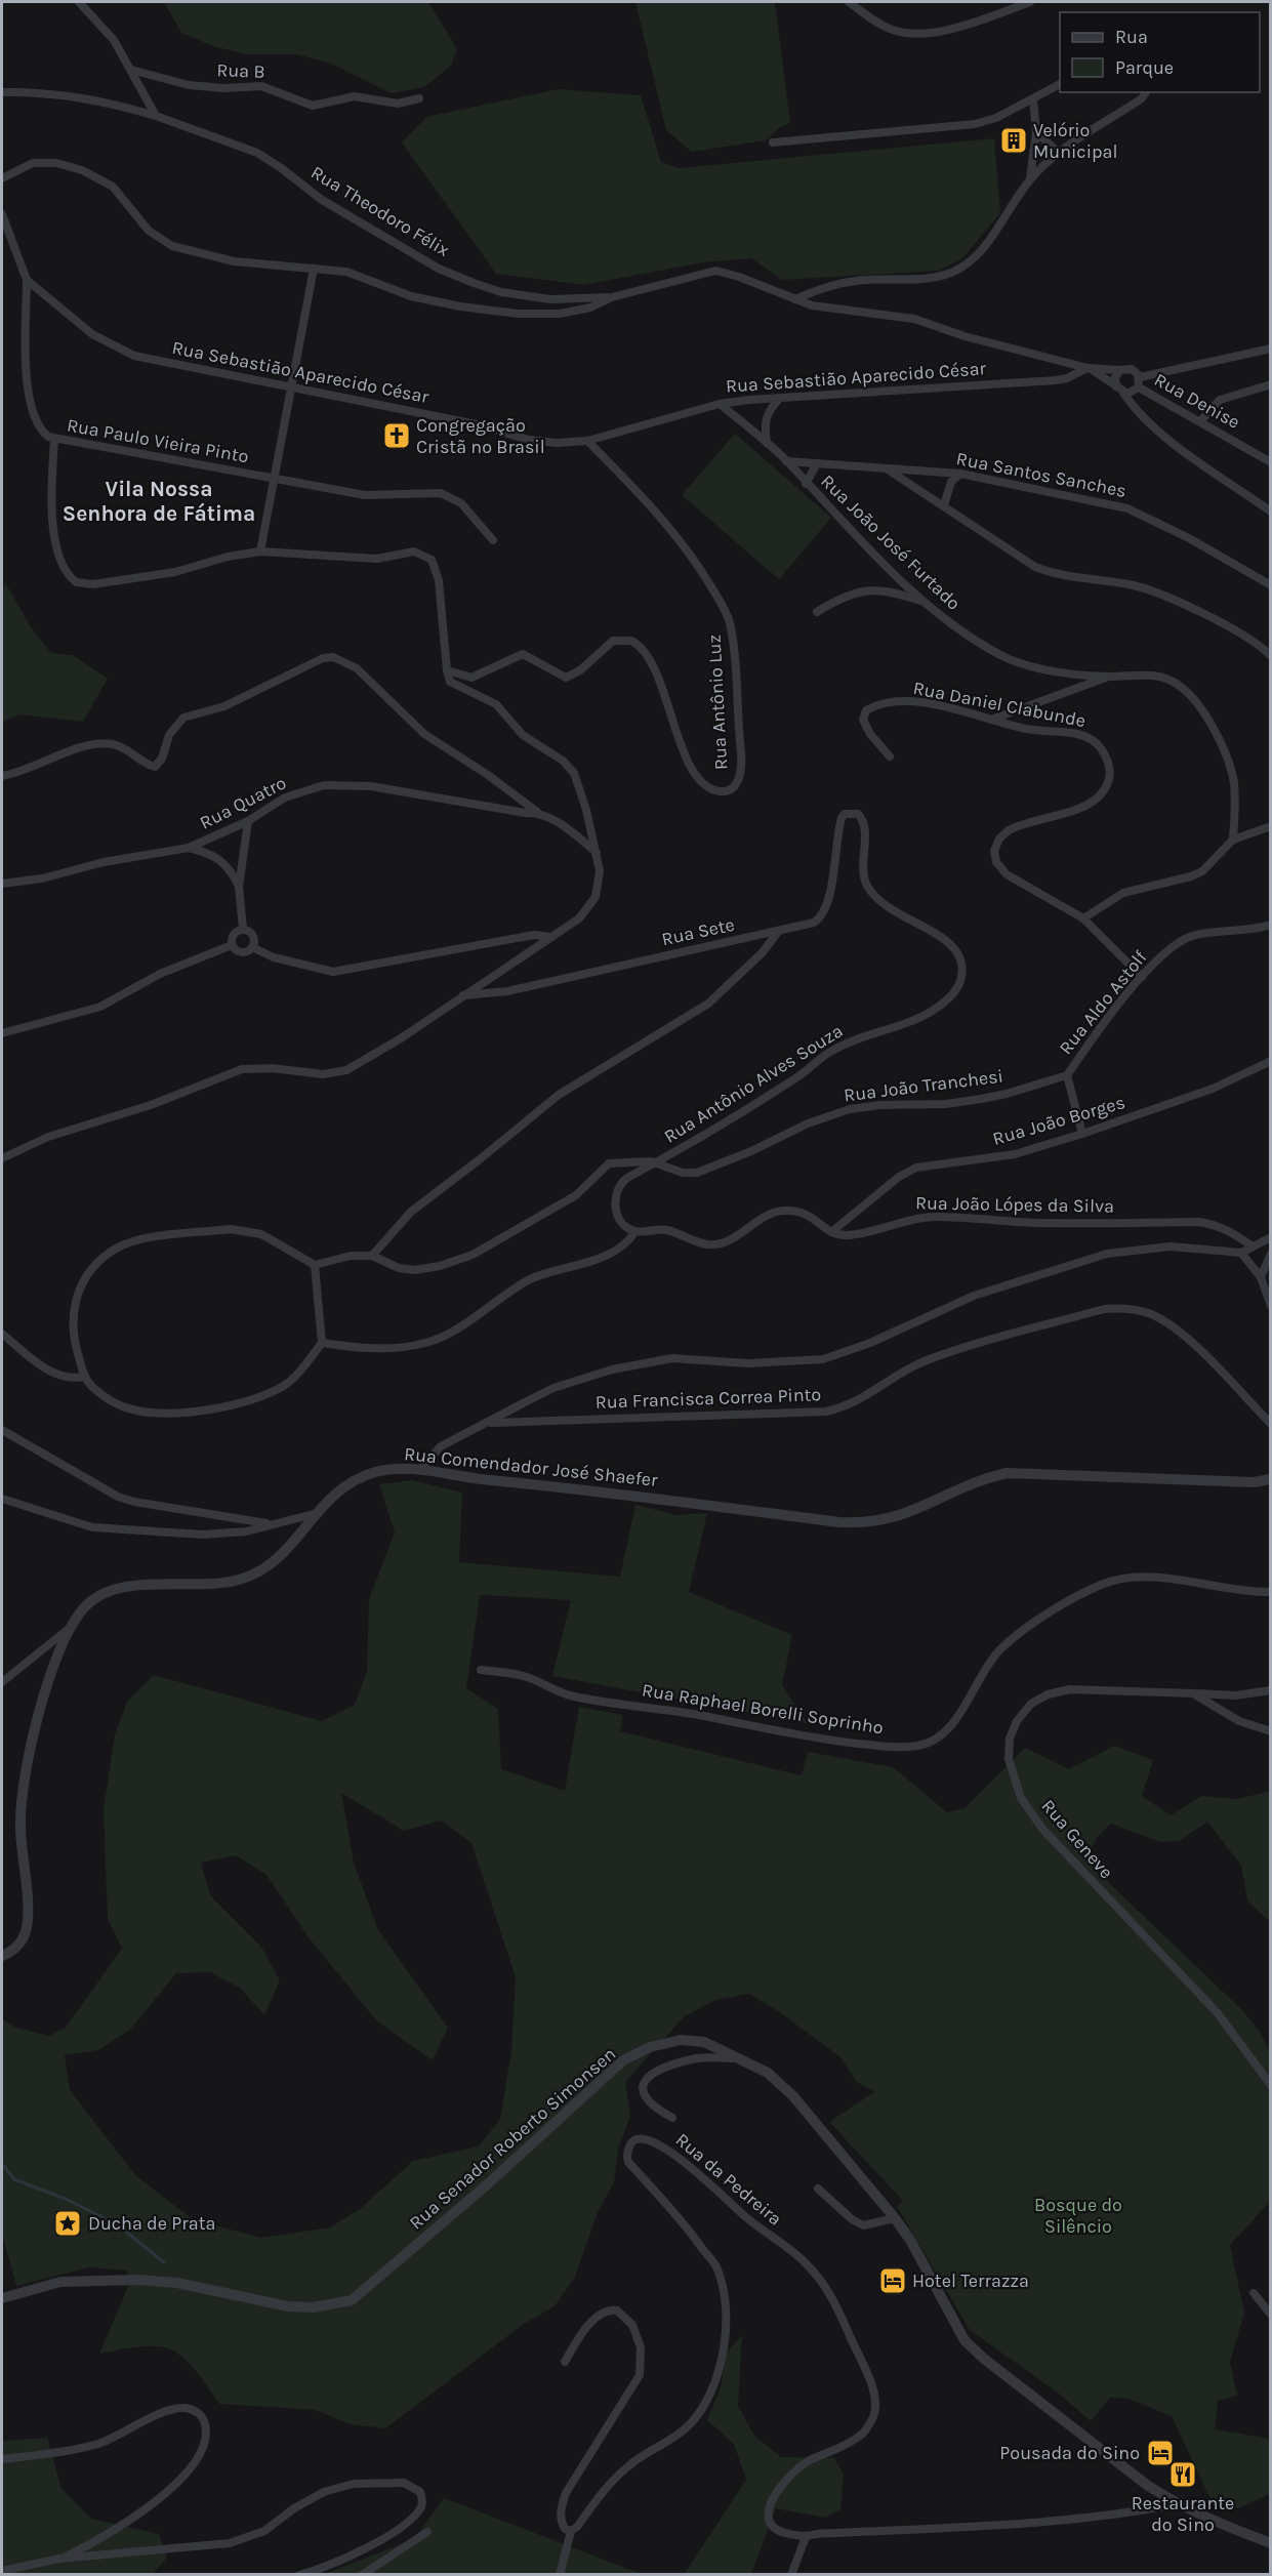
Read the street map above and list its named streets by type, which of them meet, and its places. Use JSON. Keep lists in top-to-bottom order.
{
  "streets": {
    "street": [
      "Rua B",
      "Rua Theodoro Félix",
      "Rua Sebastião Aparecido César",
      "Rua Denise",
      "Rua Paulo Vieira Pinto",
      "Rua Santos Sanches",
      "Rua João José Furtado",
      "Rua Antônio Luz",
      "Rua Daniel Clabunde",
      "Rua Quatro",
      "Rua Sete",
      "Rua Aldo Astolf",
      "Rua Antônio Alves Souza",
      "Rua João Tranchesi",
      "Rua João Borges",
      "Rua João Lópes da Silva",
      "Rua Francisca Correa Pinto",
      "Rua Comendador José Shaefer",
      "Rua Raphael Borelli Soprinho",
      "Rua Geneve",
      "Rua Senador Roberto Simonsen",
      "Rua da Pedreira"
    ]
  },
  "crossings": [
    ["Rua Sebastião Aparecido César", "Rua Denise"],
    ["Rua Sebastião Aparecido César", "Rua Paulo Vieira Pinto"],
    ["Rua Sebastião Aparecido César", "Rua João José Furtado"],
    ["Rua Sebastião Aparecido César", "Rua Antônio Luz"],
    ["Rua Santos Sanches", "Rua João José Furtado"],
    ["Rua Daniel Clabunde", "Rua Aldo Astolf"],
    ["Rua Sete", "Rua Antônio Alves Souza"],
    ["Rua Aldo Astolf", "Rua João Tranchesi"],
    ["Rua Antônio Alves Souza", "Rua João Tranchesi"],
    ["Rua João Borges", "Rua João Lópes da Silva"],
    ["Rua Senador Roberto Simonsen", "Rua da Pedreira"]
  ],
  "districts": ["Vila Nossa Senhora de Fátima"],
  "parks": ["Bosque do Silêncio"],
  "places": {
    "building": ["Velório Municipal"],
    "church": ["Congregação Cristã no Brasil"],
    "place": ["Ducha de Prata"],
    "hotel": ["Hotel Terrazza", "Pousada do Sino"],
    "restaurant": ["Restaurante do Sino"]
  },
  "legend": ["Rua", "Parque"]
}
